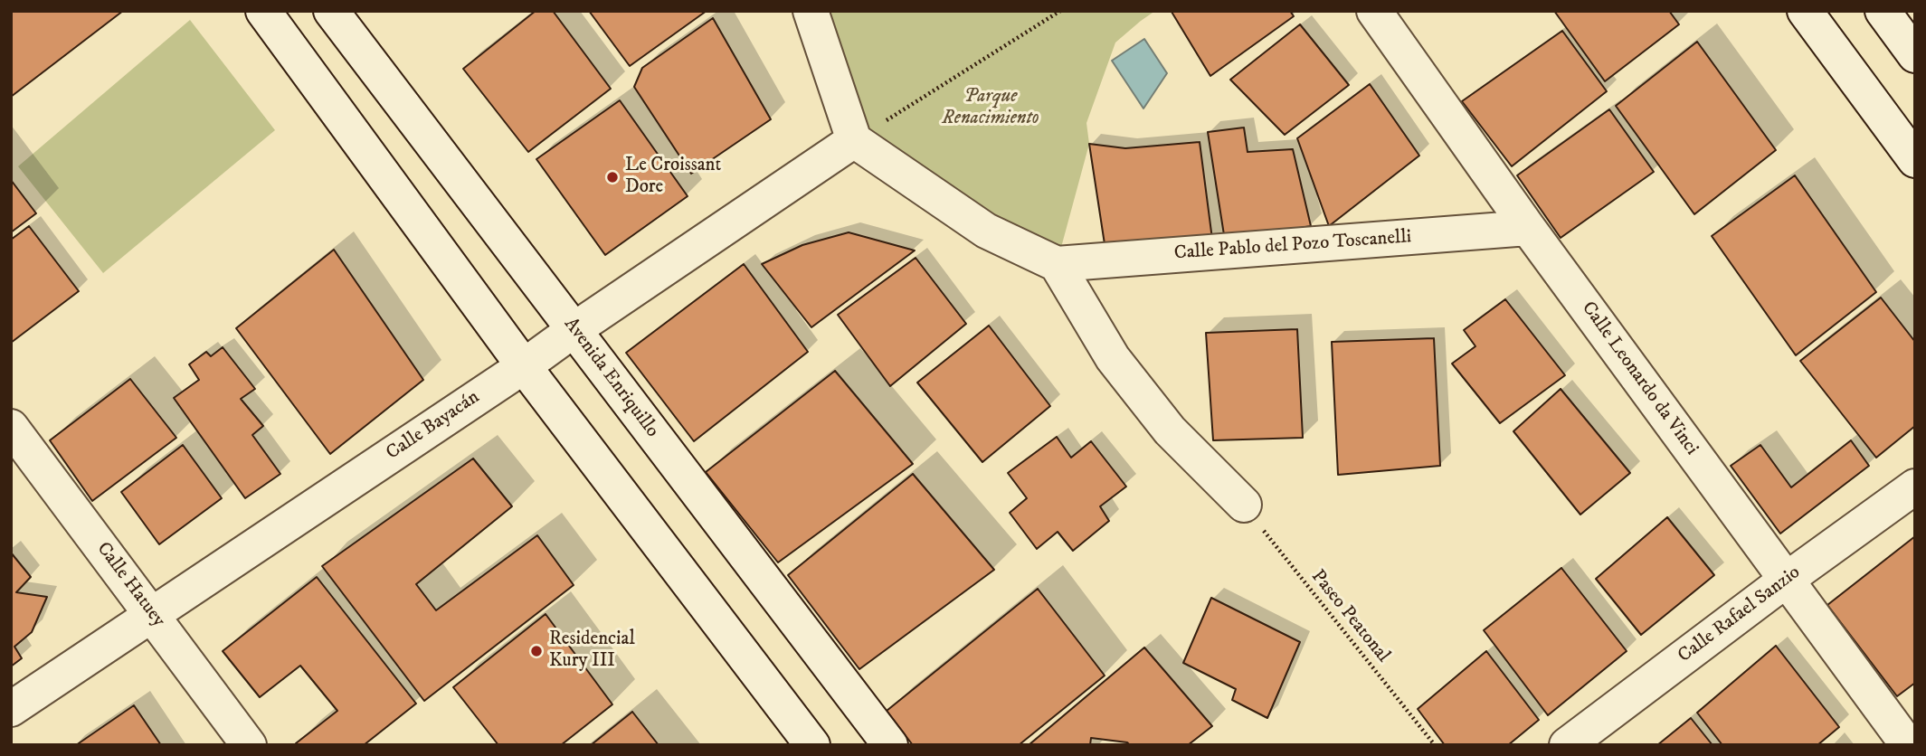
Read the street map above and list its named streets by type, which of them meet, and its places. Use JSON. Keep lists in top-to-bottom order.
{
  "streets": {
    "street": [
      "Calle Pablo del Pozo Toscanelli",
      "Avenida Enriquillo",
      "Calle Leonardo da Vinci",
      "Calle Bayacán",
      "Calle Hatuey",
      "Calle Rafael Sanzio"
    ],
    "path": ["Paseo Peatonal"]
  },
  "crossings": [
    ["Calle Pablo del Pozo Toscanelli", "Calle Leonardo da Vinci"],
    ["Avenida Enriquillo", "Calle Bayacán"],
    ["Calle Leonardo da Vinci", "Calle Rafael Sanzio"],
    ["Calle Bayacán", "Calle Hatuey"]
  ],
  "parks": ["Parque Renacimiento"],
  "places": ["Le Croissant Dore", "Residencial Kury III"]
}
